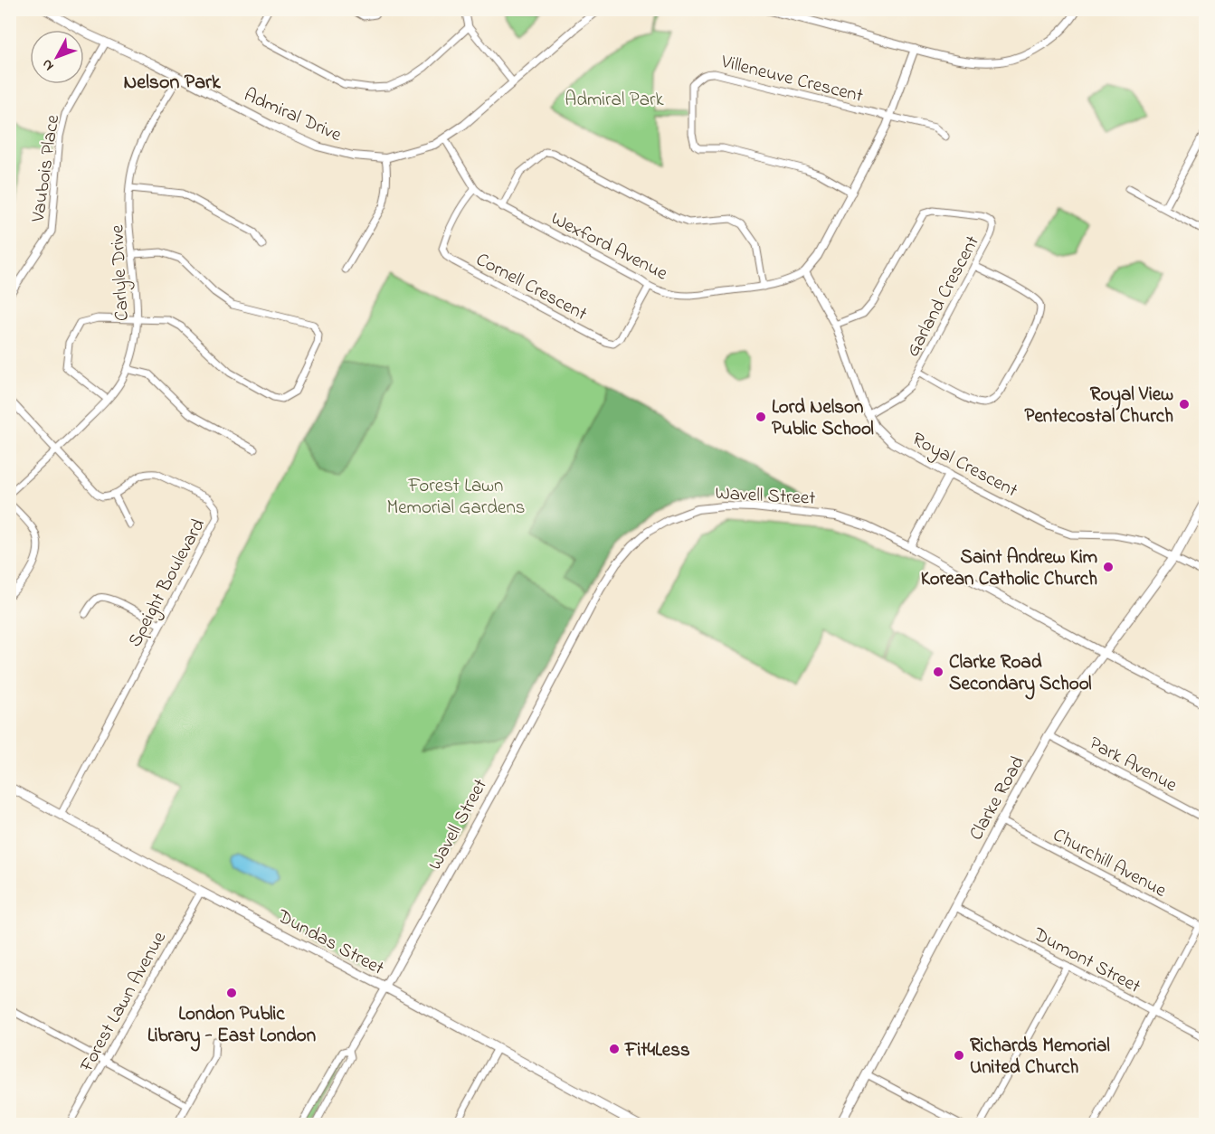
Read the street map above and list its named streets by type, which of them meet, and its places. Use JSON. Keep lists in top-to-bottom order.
{
  "streets": {
    "main road": ["Clarke Road", "Dundas Street"],
    "street": [
      "Villeneuve Crescent",
      "Admiral Drive",
      "Vaubois Place",
      "Wexford Avenue",
      "Carlyle Drive",
      "Cornell Crescent",
      "Garland Crescent",
      "Royal Crescent",
      "Wavell Street",
      "Speight Boulevard",
      "Park Avenue",
      "Churchill Avenue",
      "Dumont Street",
      "Forest Lawn Avenue"
    ]
  },
  "crossings": [
    ["Villeneuve Crescent", "Wexford Avenue"],
    ["Admiral Drive", "Vaubois Place"],
    ["Admiral Drive", "Wexford Avenue"],
    ["Admiral Drive", "Carlyle Drive"],
    ["Wexford Avenue", "Cornell Crescent"],
    ["Wexford Avenue", "Royal Crescent"],
    ["Garland Crescent", "Royal Crescent"],
    ["Royal Crescent", "Clarke Road"],
    ["Wavell Street", "Clarke Road"],
    ["Wavell Street", "Dundas Street"],
    ["Speight Boulevard", "Dundas Street"],
    ["Park Avenue", "Clarke Road"],
    ["Clarke Road", "Churchill Avenue"],
    ["Clarke Road", "Dumont Street"],
    ["Dundas Street", "Forest Lawn Avenue"]
  ],
  "districts": ["Nelson Park"],
  "parks": ["Admiral Park", "Forest Lawn Memorial Gardens"],
  "places": [
    "Royal View Pentecostal Church",
    "Lord Nelson Public School",
    "Saint Andrew Kim Korean Catholic Church",
    "Clarke Road Secondary School",
    "London Public Library - East London",
    "Fit4Less",
    "Richards Memorial United Church"
  ],
  "north": "bottom left"
}
